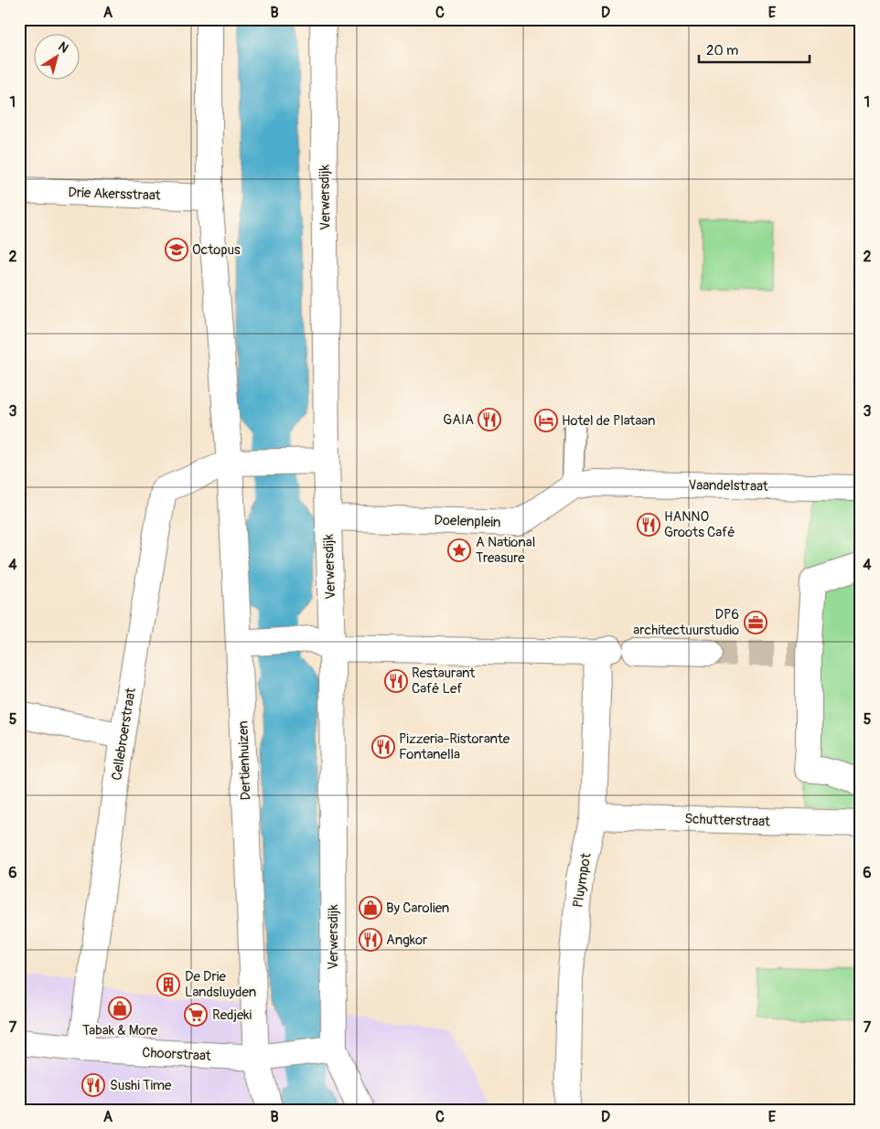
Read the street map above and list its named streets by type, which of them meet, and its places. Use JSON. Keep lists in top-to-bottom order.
{
  "streets": {
    "street": [
      "Drie Akersstraat",
      "Verwersdijk",
      "Vaandelstraat",
      "Doelenplein",
      "Cellebroerstraat",
      "Dertienhuizen",
      "Schutterstraat",
      "Pluympot",
      "Choorstraat"
    ]
  },
  "crossings": [
    ["Verwersdijk", "Doelenplein"],
    ["Verwersdijk", "Pluympot"],
    ["Verwersdijk", "Choorstraat"],
    ["Vaandelstraat", "Doelenplein"],
    ["Cellebroerstraat", "Dertienhuizen"],
    ["Cellebroerstraat", "Choorstraat"],
    ["Dertienhuizen", "Choorstraat"],
    ["Schutterstraat", "Pluympot"]
  ],
  "places": {
    "school or university": ["Octopus"],
    "restaurant": [
      "GAIA",
      "HANNO Groots Café",
      "Restaurant Café Lef",
      "Pizzeria-Ristorante Fontanella",
      "Angkor",
      "Sushi Time"
    ],
    "hotel": ["Hotel de Plataan"],
    "place": ["A National Treasure"],
    "office": ["DP6 architectuurstudio"],
    "shop": ["By Carolien", "Tabak & More"],
    "building": ["De Drie Landsluyden"],
    "supermarket": ["Redjeki"]
  },
  "scale_bar": "20 m",
  "north": "top right",
  "grid": {
    "columns": [
      "A",
      "B",
      "C",
      "D",
      "E"
    ],
    "rows": [
      "1",
      "2",
      "3",
      "4",
      "5",
      "6",
      "7"
    ]
  }
}
